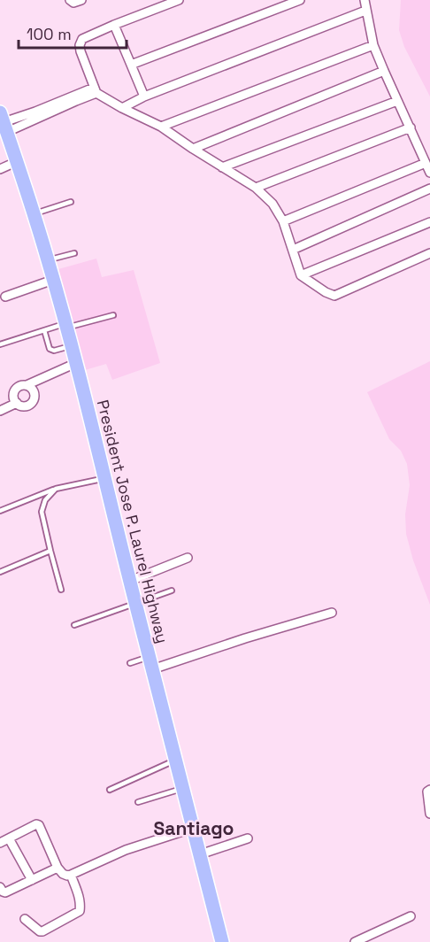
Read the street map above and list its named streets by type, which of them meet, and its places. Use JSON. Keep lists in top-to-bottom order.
{
  "streets": {
    "highway": ["President Jose P. Laurel Highway"]
  },
  "districts": ["Santiago"],
  "scale_bar": "100 m"
}
